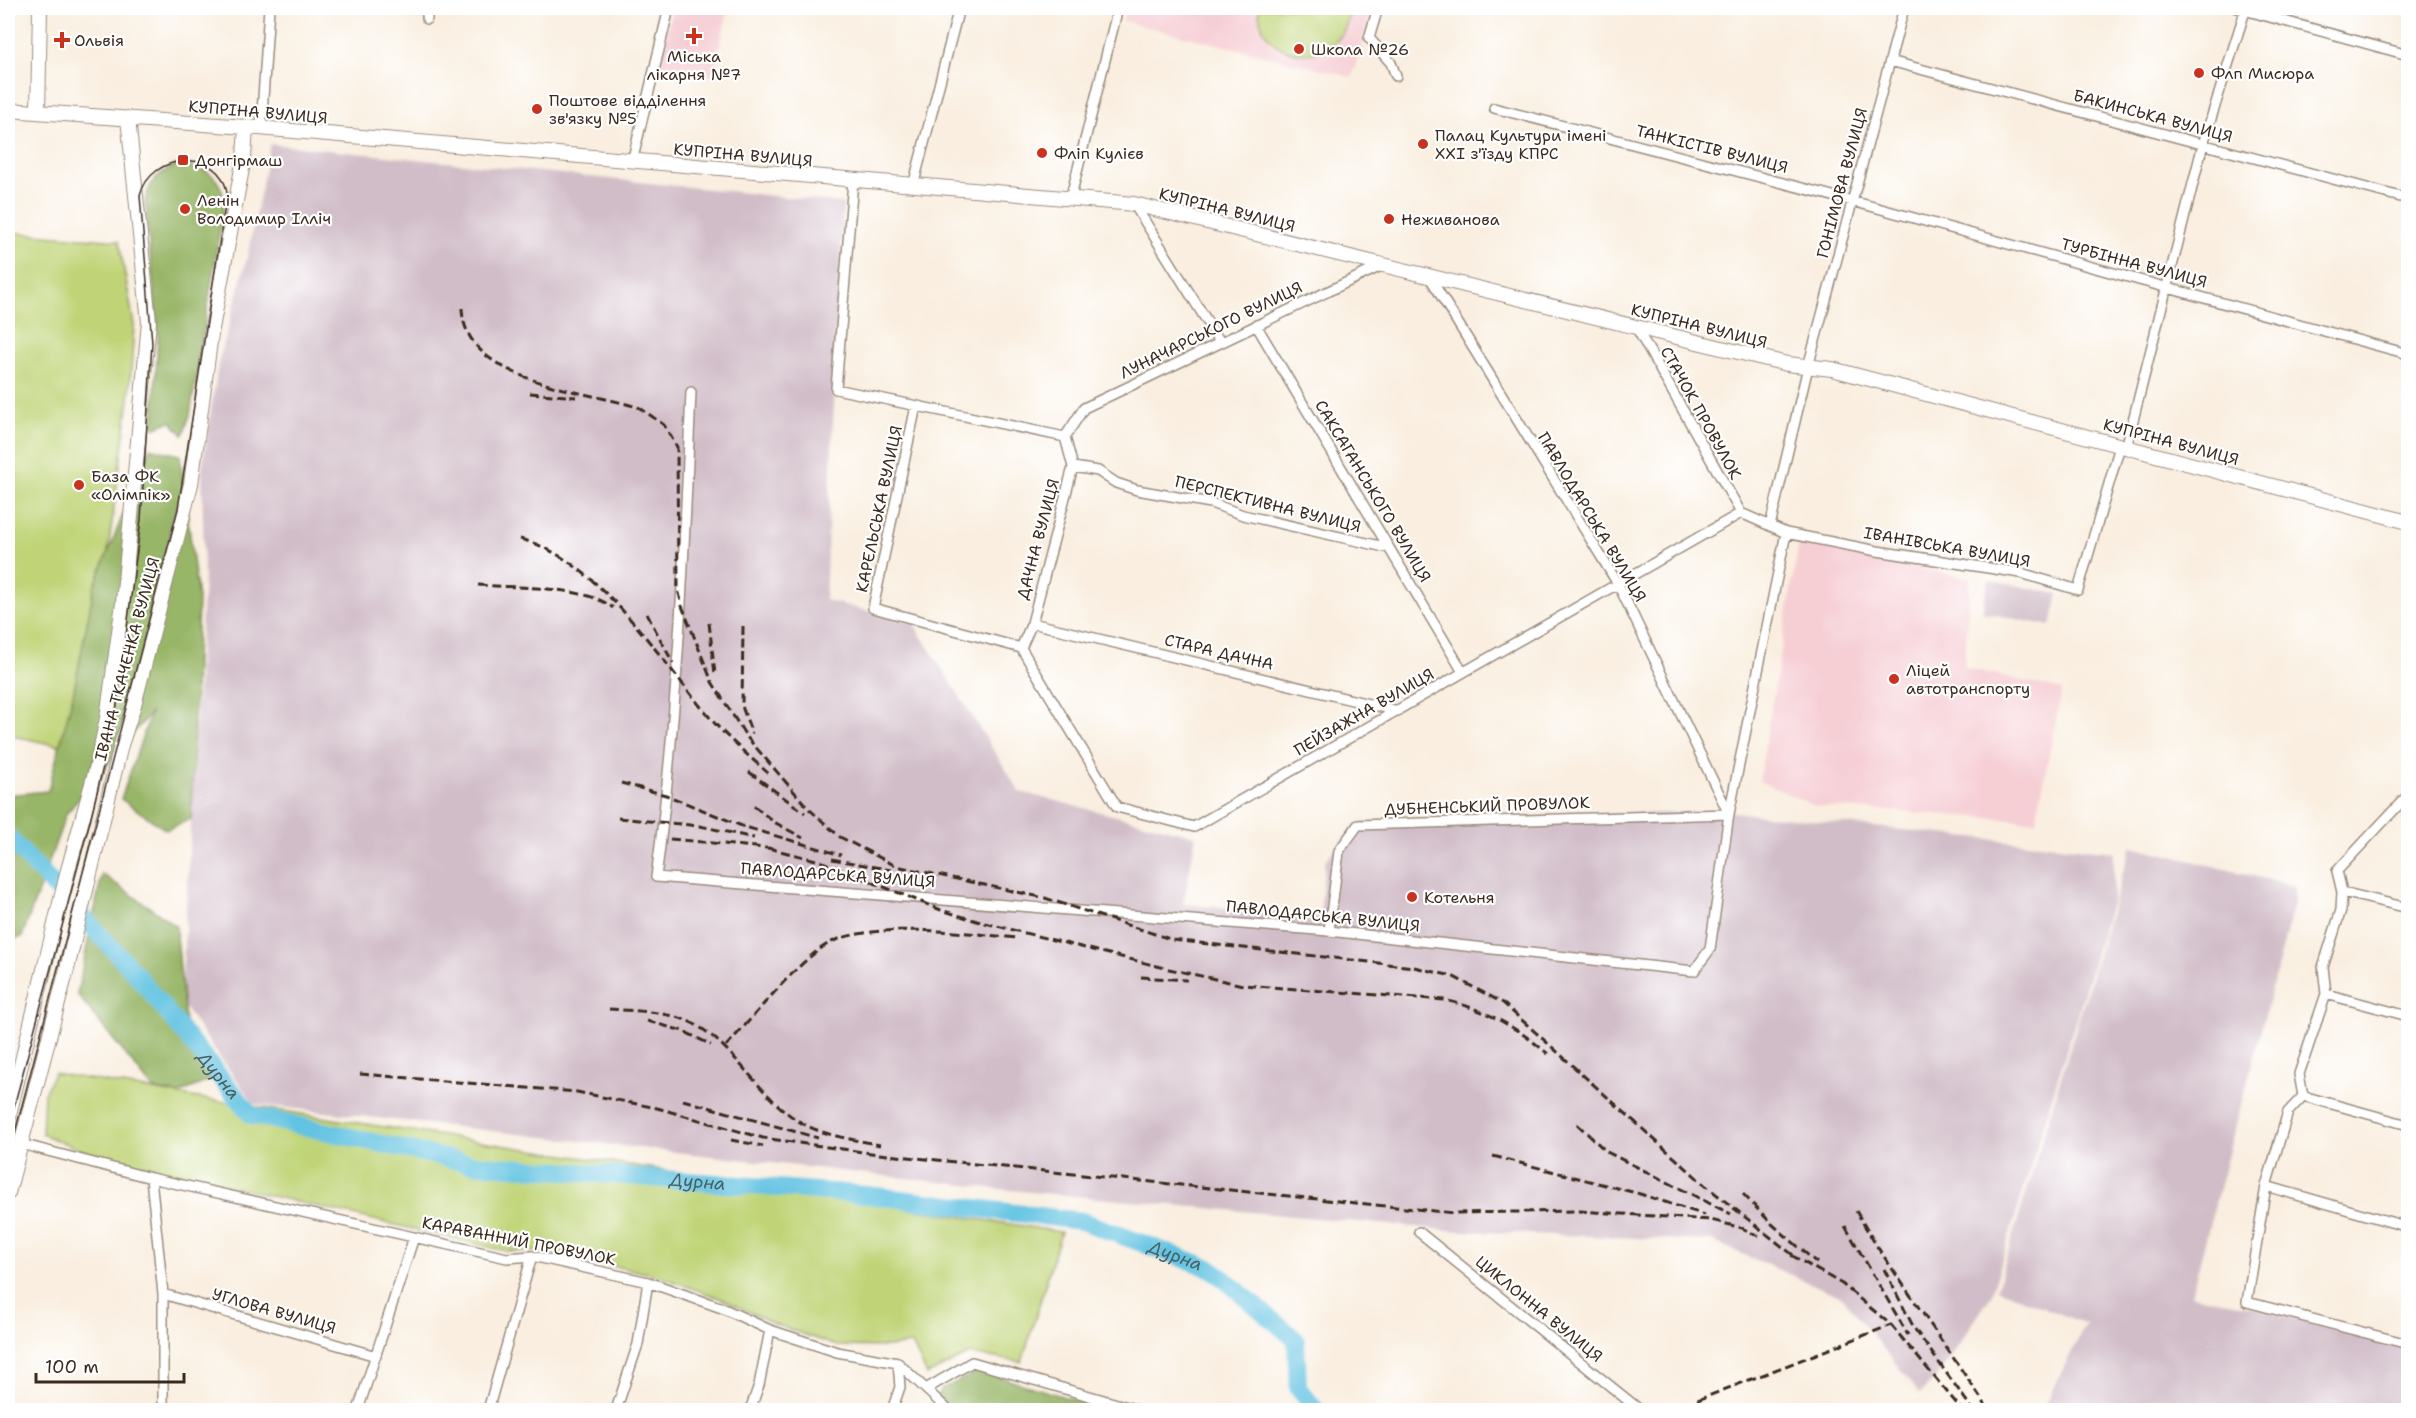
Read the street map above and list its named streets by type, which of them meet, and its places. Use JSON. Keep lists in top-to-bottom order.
{
  "streets": {
    "main road": ["КУПРІНА ВУЛИЦЯ", "ІВАНА ТКАЧЕНКА ВУЛИЦЯ"],
    "street": [
      "БАКИНСЬКА ВУЛИЦЯ",
      "ТАНКІСТІВ ВУЛИЦЯ",
      "ГОНІМОВА ВУЛИЦЯ",
      "ТУРБІННА ВУЛИЦЯ",
      "ЛУНАЧАРСЬКОГО ВУЛИЦЯ",
      "СТАЧОК ПРОВУЛОК",
      "САКСАГАНСЬКОГО ВУЛИЦЯ",
      "ПЕРСПЕКТИВНА ВУЛИЦЯ",
      "КАРЕЛЬСЬКА ВУЛИЦЯ",
      "ПАВЛОДАРСЬКА ВУЛИЦЯ",
      "ДАЧНА ВУЛИЦЯ",
      "ІВАНІВСЬКА ВУЛИЦЯ",
      "СТАРА ДАЧНА",
      "ПЕЙЗАЖНА ВУЛИЦЯ",
      "ДУБНЕНСЬКИЙ ПРОВУЛОК",
      "КАРАВАННИЙ ПРОВУЛОК",
      "ЦИКЛОННА ВУЛИЦЯ",
      "УГЛОВА ВУЛИЦЯ"
    ]
  },
  "crossings": [
    ["КУПРІНА ВУЛИЦЯ", "ГОНІМОВА ВУЛИЦЯ"],
    ["КУПРІНА ВУЛИЦЯ", "ЛУНАЧАРСЬКОГО ВУЛИЦЯ"],
    ["КУПРІНА ВУЛИЦЯ", "СТАЧОК ПРОВУЛОК"],
    ["КУПРІНА ВУЛИЦЯ", "ПАВЛОДАРСЬКА ВУЛИЦЯ"],
    ["КУПРІНА ВУЛИЦЯ", "ІВАНІВСЬКА ВУЛИЦЯ"],
    ["КУПРІНА ВУЛИЦЯ", "ІВАНА ТКАЧЕНКА ВУЛИЦЯ"],
    ["БАКИНСЬКА ВУЛИЦЯ", "ГОНІМОВА ВУЛИЦЯ"],
    ["ТАНКІСТІВ ВУЛИЦЯ", "ГОНІМОВА ВУЛИЦЯ"],
    ["ТАНКІСТІВ ВУЛИЦЯ", "ТУРБІННА ВУЛИЦЯ"],
    ["ГОНІМОВА ВУЛИЦЯ", "ТУРБІННА ВУЛИЦЯ"],
    ["ЛУНАЧАРСЬКОГО ВУЛИЦЯ", "САКСАГАНСЬКОГО ВУЛИЦЯ"],
    ["ЛУНАЧАРСЬКОГО ВУЛИЦЯ", "ДАЧНА ВУЛИЦЯ"],
    ["СТАЧОК ПРОВУЛОК", "ІВАНІВСЬКА ВУЛИЦЯ"],
    ["САКСАГАНСЬКОГО ВУЛИЦЯ", "ПЕРСПЕКТИВНА ВУЛИЦЯ"],
    ["САКСАГАНСЬКОГО ВУЛИЦЯ", "ПЕЙЗАЖНА ВУЛИЦЯ"],
    ["ПЕРСПЕКТИВНА ВУЛИЦЯ", "ДАЧНА ВУЛИЦЯ"],
    ["КАРЕЛЬСЬКА ВУЛИЦЯ", "ДАЧНА ВУЛИЦЯ"],
    ["КАРЕЛЬСЬКА ВУЛИЦЯ", "ПЕЙЗАЖНА ВУЛИЦЯ"],
    ["ПАВЛОДАРСЬКА ВУЛИЦЯ", "ПЕЙЗАЖНА ВУЛИЦЯ"],
    ["ПАВЛОДАРСЬКА ВУЛИЦЯ", "ДУБНЕНСЬКИЙ ПРОВУЛОК"],
    ["ДАЧНА ВУЛИЦЯ", "СТАРА ДАЧНА"],
    ["ДАЧНА ВУЛИЦЯ", "ПЕЙЗАЖНА ВУЛИЦЯ"],
    ["СТАРА ДАЧНА", "ПЕЙЗАЖНА ВУЛИЦЯ"],
    ["ІВАНА ТКАЧЕНКА ВУЛИЦЯ", "КАРАВАННИЙ ПРОВУЛОК"]
  ],
  "water": ["Дурна"],
  "places": {
    "health": ["Міська лікарня №7", "Ольвія"],
    "other": [
      "Школа №26",
      "Флп Мисюра",
      "Поштове відділення зв'язку №5",
      "Палац Культури імені XXI з'їзду КПРС",
      "Фліп Кулієв",
      "Ленін Володимир Ілліч",
      "Неживанова",
      "База ФК «Олімпік»",
      "Ліцей автотранспорту",
      "Котельня"
    ],
    "transit": ["Донгірмаш"]
  },
  "scale_bar": "100 m"
}
